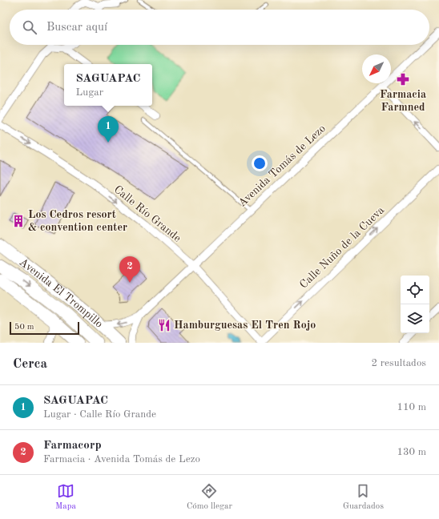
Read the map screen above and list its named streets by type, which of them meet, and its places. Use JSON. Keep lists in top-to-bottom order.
{
  "streets": {
    "main road": ["Avenida El Trompillo"],
    "street": ["Avenida Tomás de Lezo", "Calle Río Grande", "Calle Nuño de la Cueva"]
  },
  "crossings": [
    ["Avenida Tomás de Lezo", "Calle Río Grande"],
    ["Avenida Tomás de Lezo", "Avenida El Trompillo"],
    ["Calle Río Grande", "Calle Nuño de la Cueva"]
  ],
  "one_way": ["Calle Río Grande", "Calle Nuño de la Cueva"],
  "places": {
    "pharmacy": ["Farmacia Farmned"],
    "building": ["Los Cedros resort & convention center"],
    "restaurant": ["Hamburguesas El Tren Rojo"]
  },
  "scale_bar": "50 m",
  "north": "bottom left",
  "page": {
    "search": "Buscar aquí",
    "popup": ["SAGUAPAC", "Lugar"],
    "pins": ["1", "2"],
    "scale": "50 m",
    "heading": ["Cerca", "2 resultados"],
    "list": [
      {
        "mark": "1",
        "name": "SAGUAPAC",
        "note": "Lugar · Calle Río Grande",
        "value": "110 m"
      },
      {
        "mark": "2",
        "name": "Farmacorp",
        "note": "Farmacia · Avenida Tomás de Lezo",
        "value": "130 m"
      }
    ],
    "nav": ["Mapa", "Cómo llegar", "Guardados"]
  }
}
